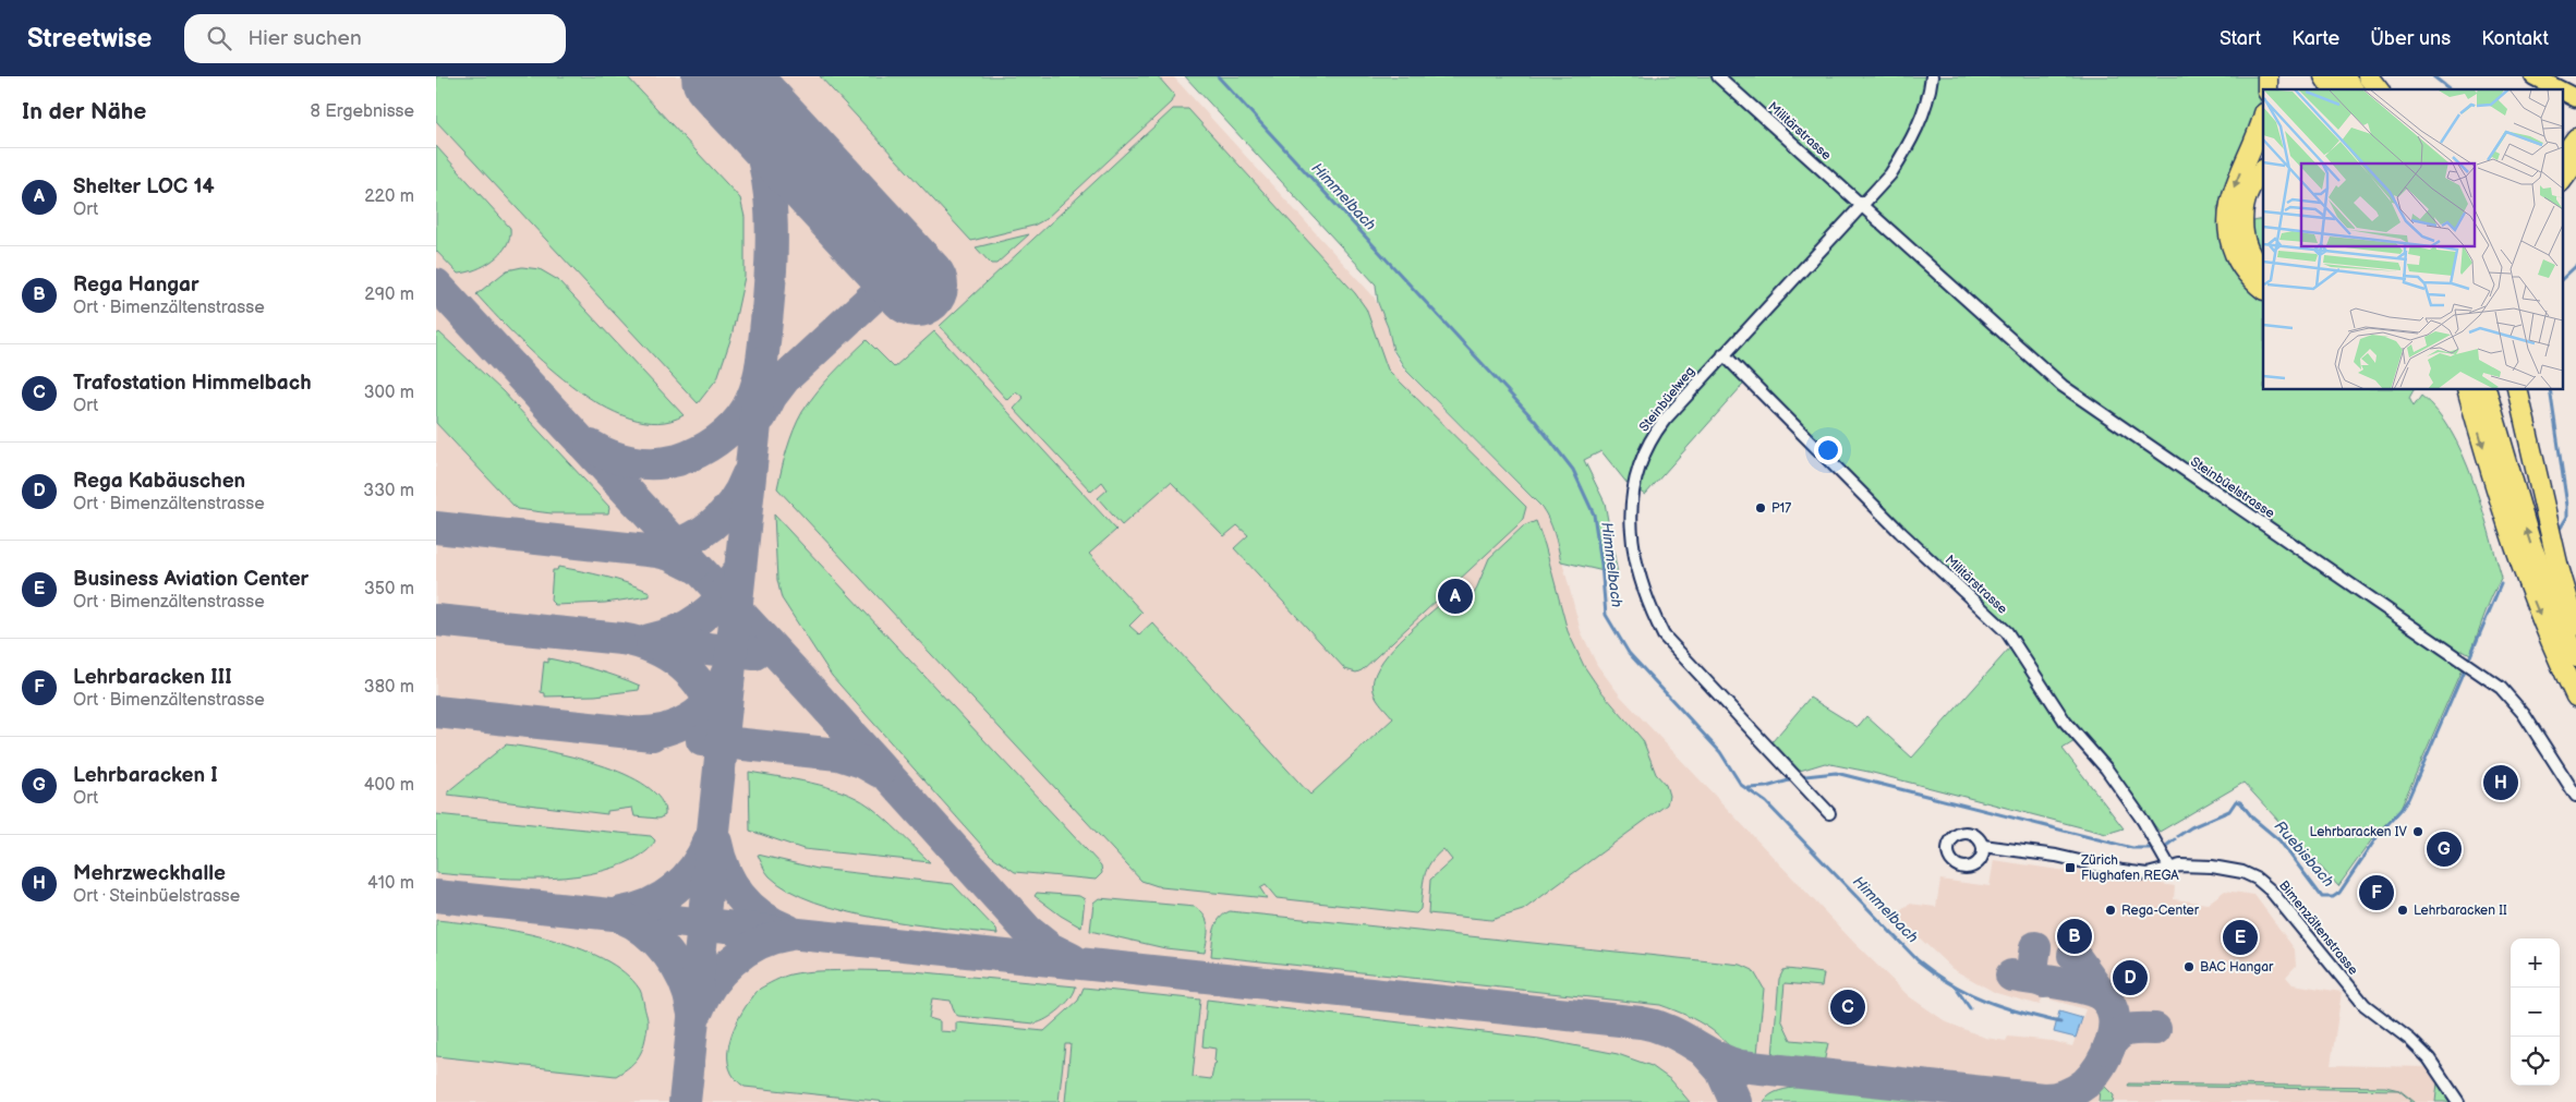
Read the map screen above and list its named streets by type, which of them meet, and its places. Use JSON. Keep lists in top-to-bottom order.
{
  "streets": {
    "street": [
      "Militärstrasse",
      "Steinbüelweg",
      "Steinbüelstrasse",
      "Bimenzältenstrasse"
    ]
  },
  "crossings": [
    ["Militärstrasse", "Steinbüelweg"],
    ["Militärstrasse", "Steinbüelstrasse"],
    ["Militärstrasse", "Bimenzältenstrasse"],
    ["Steinbüelweg", "Steinbüelstrasse"]
  ],
  "water": ["Himmelbach", "Ruebisbach"],
  "places": {
    "other": [
      "P17",
      "Lehrbaracken IV",
      "Rega-Center",
      "Lehrbaracken II",
      "BAC Hangar"
    ],
    "transit": ["Zürich Flughafen REGA"]
  },
  "page": {
    "header": "Streetwise",
    "search": "Hier suchen",
    "nav": [
      "Start",
      "Karte",
      "Über uns",
      "Kontakt"
    ],
    "heading": ["In der Nähe", "8 Ergebnisse"],
    "list": [
      {
        "mark": "A",
        "name": "Shelter LOC 14",
        "note": "Ort",
        "value": "220 m"
      },
      {
        "mark": "B",
        "name": "Rega Hangar",
        "note": "Ort · Bimenzältenstrasse",
        "value": "290 m"
      },
      {
        "mark": "C",
        "name": "Trafostation Himmelbach",
        "note": "Ort",
        "value": "300 m"
      },
      {
        "mark": "D",
        "name": "Rega Kabäuschen",
        "note": "Ort · Bimenzältenstrasse",
        "value": "330 m"
      },
      {
        "mark": "E",
        "name": "Business Aviation Center",
        "note": "Ort · Bimenzältenstrasse",
        "value": "350 m"
      },
      {
        "mark": "F",
        "name": "Lehrbaracken III",
        "note": "Ort · Bimenzältenstrasse",
        "value": "380 m"
      },
      {
        "mark": "G",
        "name": "Lehrbaracken I",
        "note": "Ort",
        "value": "400 m"
      },
      {
        "mark": "H",
        "name": "Mehrzweckhalle",
        "note": "Ort · Steinbüelstrasse",
        "value": "410 m"
      }
    ],
    "pins": [
      "A",
      "H",
      "G",
      "F",
      "B",
      "E",
      "D",
      "C"
    ],
    "map_buttons": ["+", "−"]
  }
}
